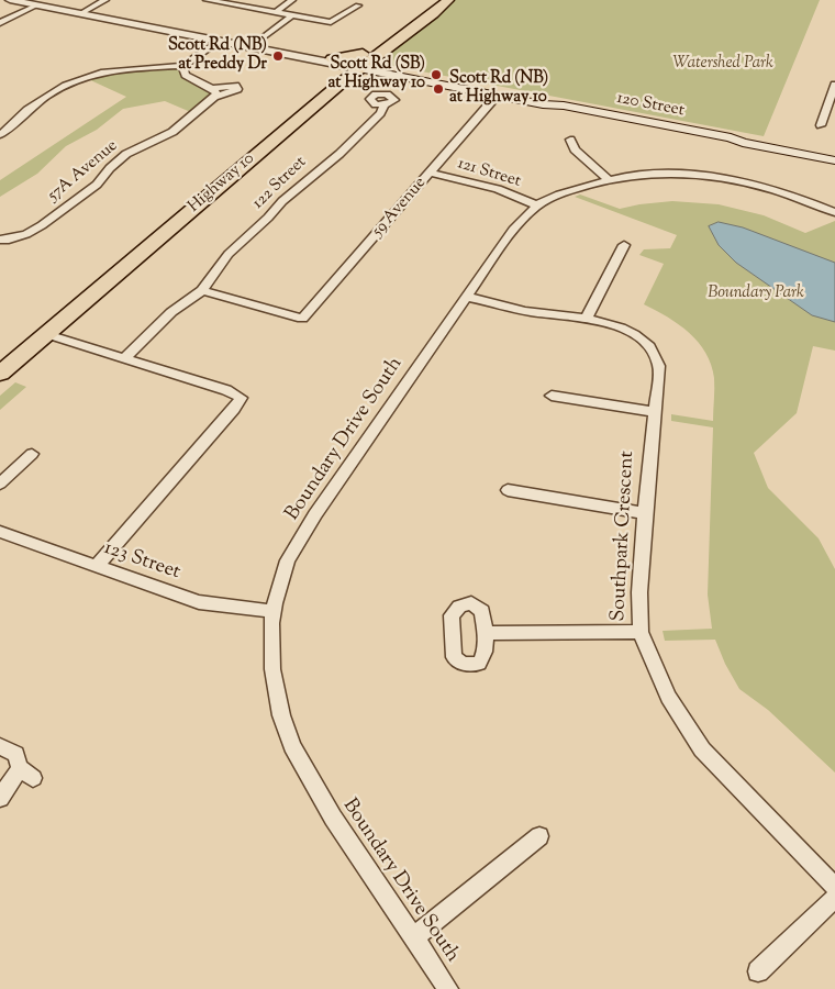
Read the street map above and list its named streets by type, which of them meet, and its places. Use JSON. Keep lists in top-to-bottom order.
{
  "streets": {
    "highway": ["Highway 10"],
    "main road": ["120 Street"],
    "street": [
      "57A Avenue",
      "121 Street",
      "122 Street",
      "59 Avenue",
      "Boundary Drive South",
      "Southpark Crescent",
      "123 Street"
    ]
  },
  "crossings": [
    ["120 Street", "Highway 10"],
    ["120 Street", "59 Avenue"],
    ["121 Street", "59 Avenue"],
    ["121 Street", "Boundary Drive South"],
    ["122 Street", "59 Avenue"],
    ["Boundary Drive South", "Southpark Crescent"],
    ["Boundary Drive South", "123 Street"]
  ],
  "parks": ["Watershed Park", "Boundary Park"],
  "places": ["Scott Rd (NB) at Preddy Dr", "Scott Rd (SB) at Highway 10", "Scott Rd (NB) at Highway 10"]
}
